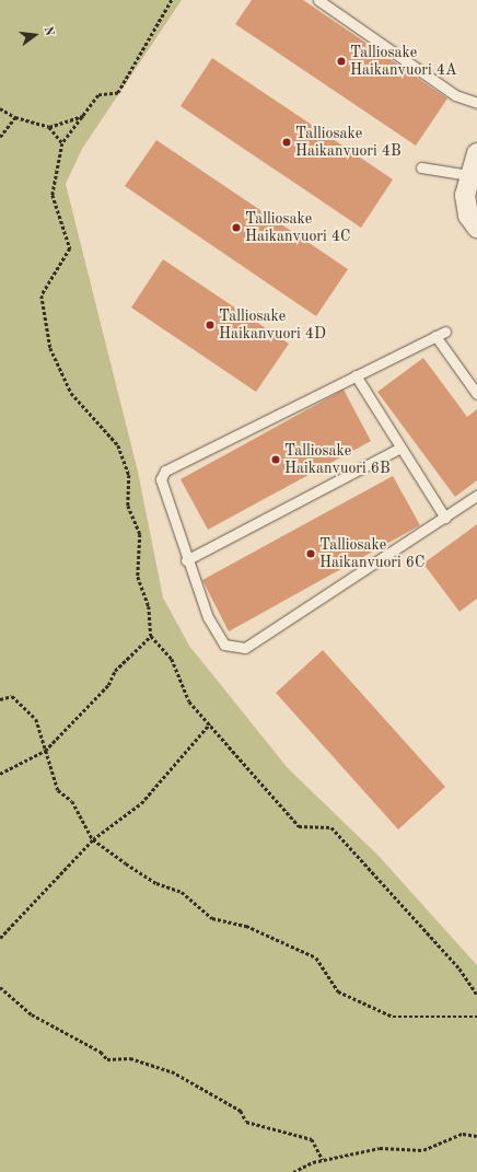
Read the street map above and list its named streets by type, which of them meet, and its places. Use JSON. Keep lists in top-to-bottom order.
{
  "places": [
    "Talliosake Haikanvuori 4A",
    "Talliosake Haikanvuori 4B",
    "Talliosake Haikanvuori 4C",
    "Talliosake Haikanvuori 4D",
    "Talliosake Haikanvuori 6B",
    "Talliosake Haikanvuori 6C"
  ],
  "north": "right"
}
